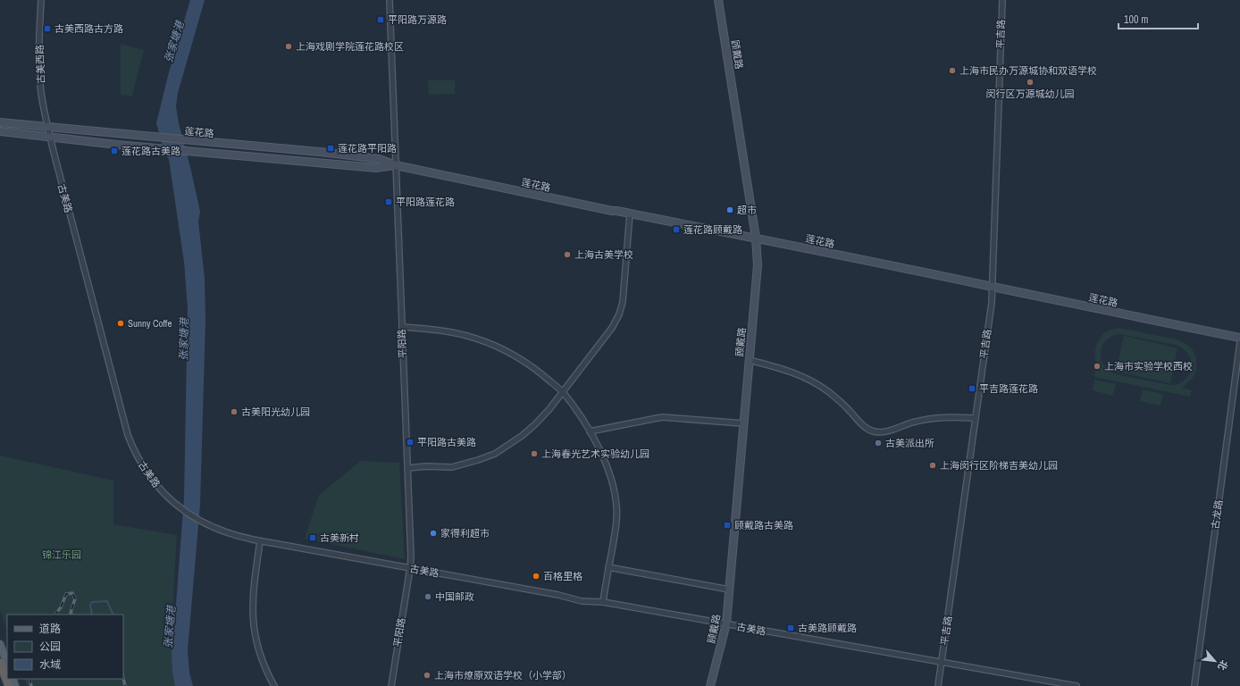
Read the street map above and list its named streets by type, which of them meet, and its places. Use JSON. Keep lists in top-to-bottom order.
{
  "streets": {
    "main road": ["顾戴路", "莲花路"],
    "street": [
      "平吉路",
      "古美西路",
      "古美路",
      "平阳路",
      "古龙路"
    ]
  },
  "crossings": [
    ["平吉路", "莲花路"],
    ["平吉路", "古美路"],
    ["顾戴路", "莲花路"],
    ["顾戴路", "古美路"],
    ["古美西路", "莲花路"],
    ["古美西路", "古美路"],
    ["莲花路", "古美路"],
    ["莲花路", "平阳路"],
    ["古美路", "平阳路"]
  ],
  "water": ["张家塘港"],
  "parks": ["锦江乐园"],
  "places": {
    "transit": [
      "平阳路万源路",
      "古美西路古方路",
      "莲花路平阳路",
      "莲花路古美路",
      "平阳路莲花路",
      "莲花路顾戴路",
      "平吉路莲花路",
      "平阳路古美路",
      "顾戴路古美路",
      "古美新村",
      "古美路顾戴路"
    ],
    "other": [
      "上海戏剧学院莲花路校区",
      "上海市民办万源城协和双语学校",
      "闵行区万源城幼儿园",
      "超市",
      "上海古美学校",
      "Sunny Coffe",
      "上海市实验学校西校",
      "古美阳光幼儿园",
      "古美派出所",
      "上海春光艺术实验幼儿园",
      "上海闵行区阶梯吉美幼儿园",
      "家得利超市",
      "百格里格",
      "中国邮政",
      "上海市燎原双语学校（小学部）"
    ]
  },
  "legend": ["道路", "公园", "水域"],
  "scale_bar": "100 m",
  "north": "bottom right"
}
